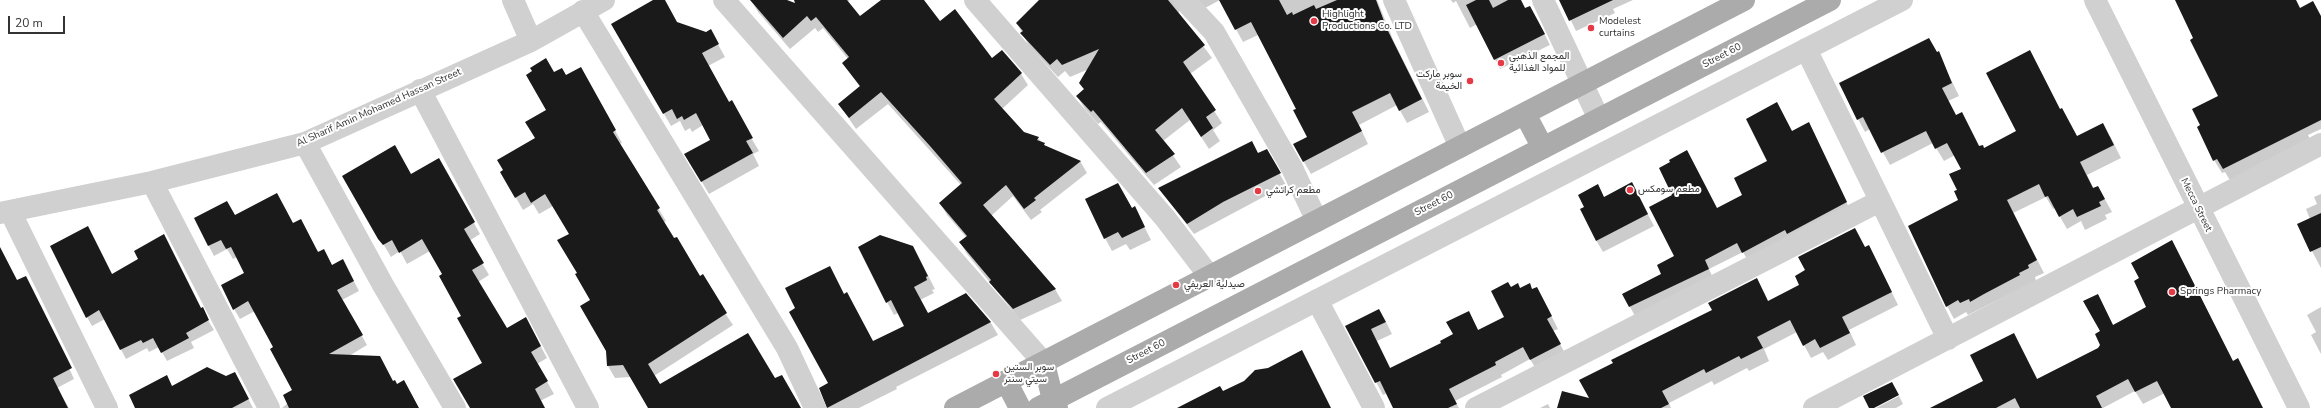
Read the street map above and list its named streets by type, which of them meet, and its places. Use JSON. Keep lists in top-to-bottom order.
{
  "streets": {
    "main road": ["Street 60"],
    "street": ["Al Sharif Amin Mohamed Hassan Street", "Mecca Street"]
  },
  "places": [
    "Highlight Productions Co. LTD",
    "Modelest curtains",
    "المجمع الذهبي للمواد الغذائية",
    "سوبر ماركت الخيمة",
    "مطعم سومكس",
    "مطعم كراتشي",
    "صيدلية العريفي",
    "Springs Pharmacy",
    "سوبر الستين سيتي سنتر"
  ],
  "scale_bar": "20 m"
}
